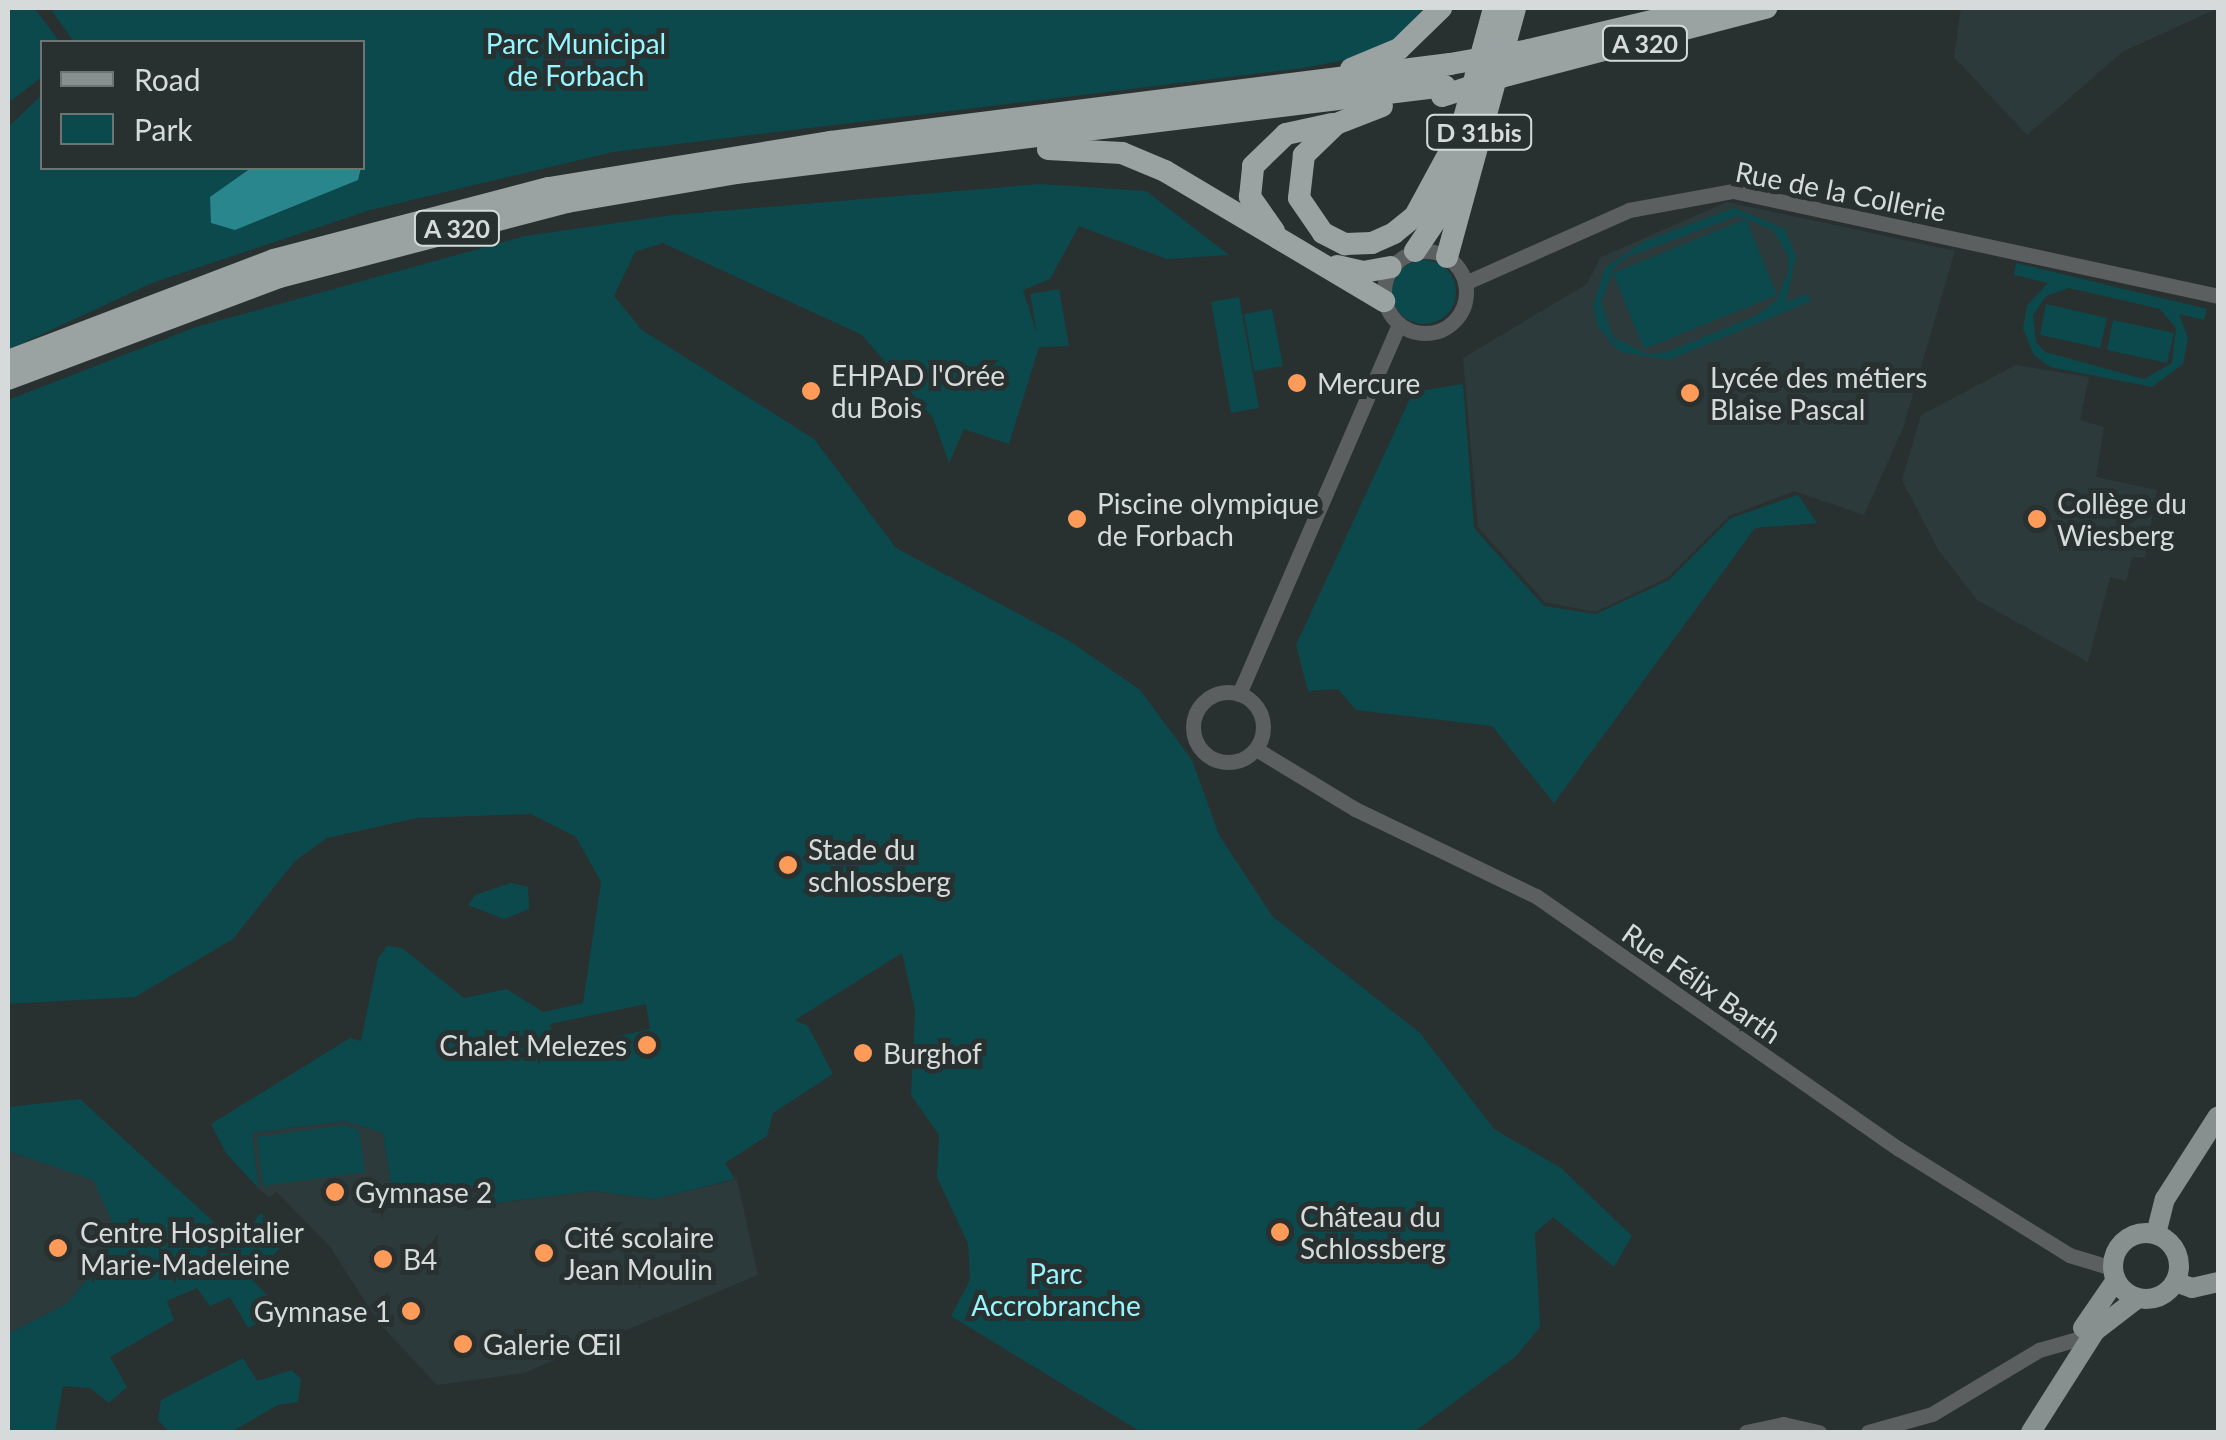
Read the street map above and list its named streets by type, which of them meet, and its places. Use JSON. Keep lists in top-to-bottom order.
{
  "streets": {
    "highway": ["A 320", "D 31bis"],
    "street": ["Rue de la Collerie", "Rue Félix Barth"]
  },
  "crossings": [
    ["D 31bis", "Rue de la Collerie"]
  ],
  "parks": ["Parc Municipal de Forbach", "Parc Accrobranche"],
  "places": [
    "Mercure",
    "EHPAD l'Orée du Bois",
    "Lycée des métiers Blaise Pascal",
    "Piscine olympique de Forbach",
    "Collège du Wiesberg",
    "Stade du schlossberg",
    "Chalet Melezes",
    "Burghof",
    "Gymnase 2",
    "Château du Schlossberg",
    "Centre Hospitalier Marie-Madeleine",
    "Cité scolaire Jean Moulin",
    "B4",
    "Gymnase 1",
    "Galerie Œil"
  ],
  "legend": ["Road", "Park"]
}
